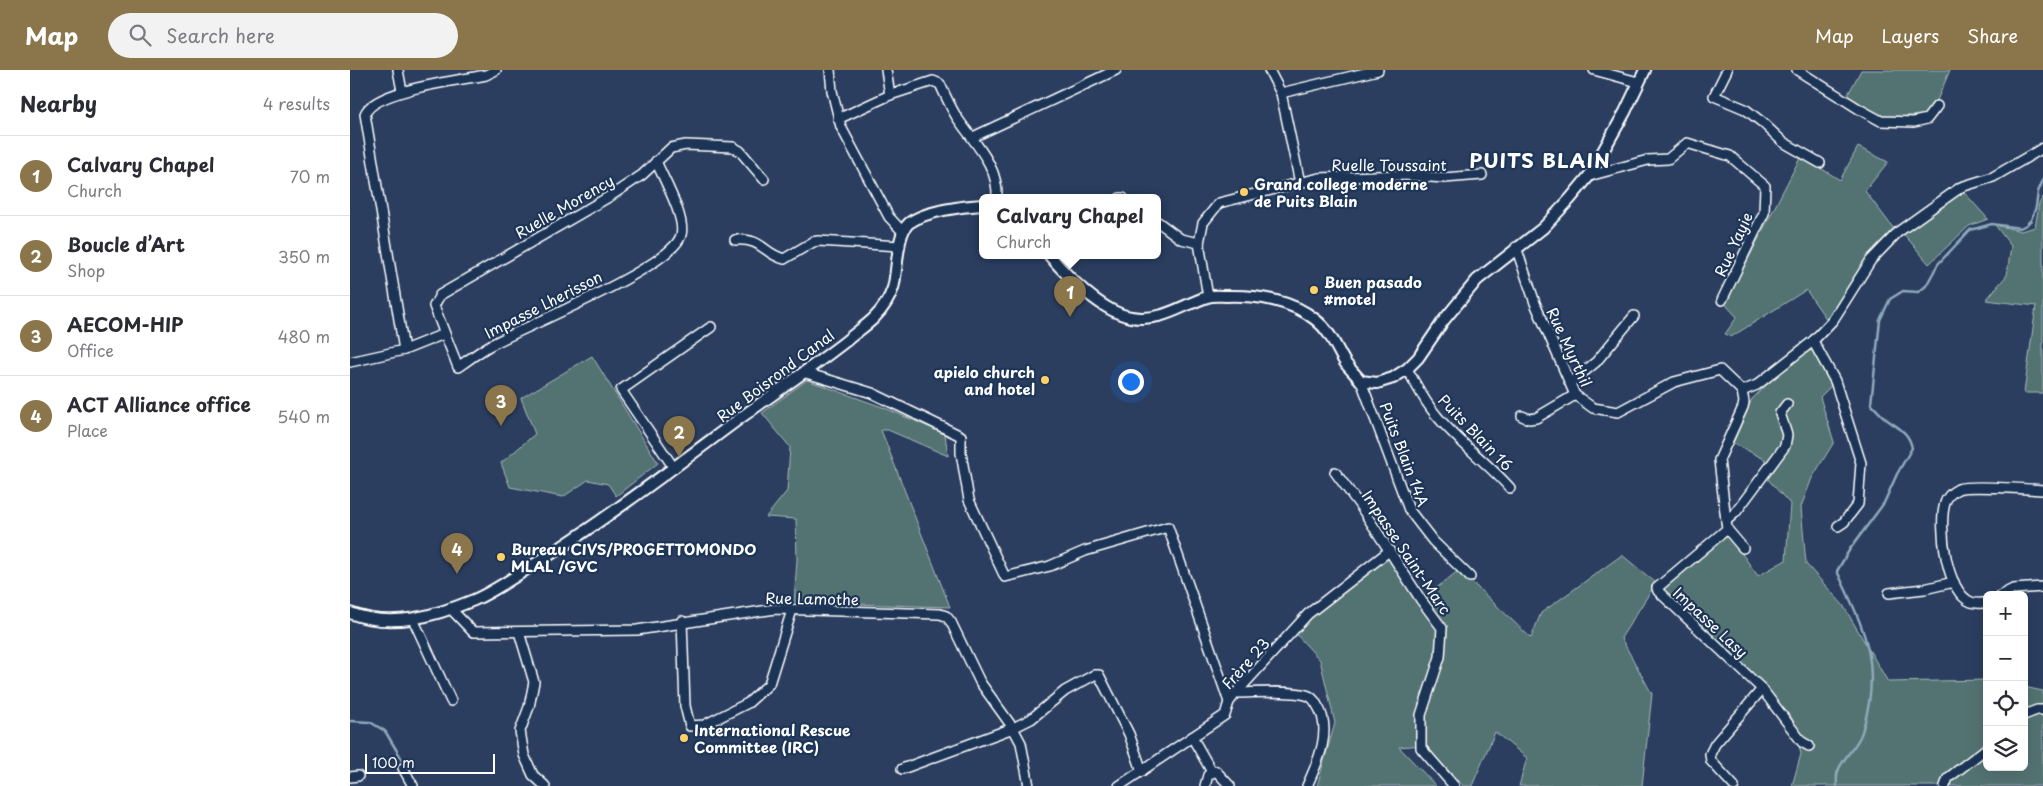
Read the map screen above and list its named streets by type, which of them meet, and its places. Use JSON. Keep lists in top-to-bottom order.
{
  "streets": {
    "street": [
      "Ruelle Toussaint",
      "Ruelle Morency",
      "Rue Yayie",
      "Impasse Lherisson",
      "Rue Myrthil",
      "Rue Boisrond Canal",
      "Puits Blain 16",
      "Puits Blain 14A",
      "Impasse Saint-Marc",
      "Rue Lamothe",
      "Impasse Lasy",
      "Frère 23"
    ]
  },
  "crossings": [
    ["Ruelle Morency", "Impasse Lherisson"],
    ["Rue Boisrond Canal", "Rue Lamothe"],
    ["Impasse Saint-Marc", "Frère 23"]
  ],
  "districts": ["PUITS BLAIN"],
  "places": [
    "Grand college moderne de Puits Blain",
    "Buen pasado #motel",
    "apielo church and hotel",
    "Bureau CIVS/PROGETTOMONDO MLAL /GVC",
    "International Rescue Committee (IRC)"
  ],
  "scale_bar": "100 m",
  "page": {
    "header": "Map",
    "search": "Search here",
    "nav": ["Map", "Layers", "Share"],
    "heading": ["Nearby", "4 results"],
    "list": [
      {
        "mark": "1",
        "name": "Calvary Chapel",
        "note": "Church",
        "value": "70 m"
      },
      {
        "mark": "2",
        "name": "Boucle d’Art",
        "note": "Shop",
        "value": "350 m"
      },
      {
        "mark": "3",
        "name": "AECOM-HIP",
        "note": "Office",
        "value": "480 m"
      },
      {
        "mark": "4",
        "name": "ACT Alliance office",
        "note": "Place",
        "value": "540 m"
      }
    ],
    "popup": ["Calvary Chapel", "Church"],
    "pins": [
      "1",
      "3",
      "2",
      "4"
    ],
    "map_buttons": ["+", "−"],
    "scale": "100 m"
  }
}
